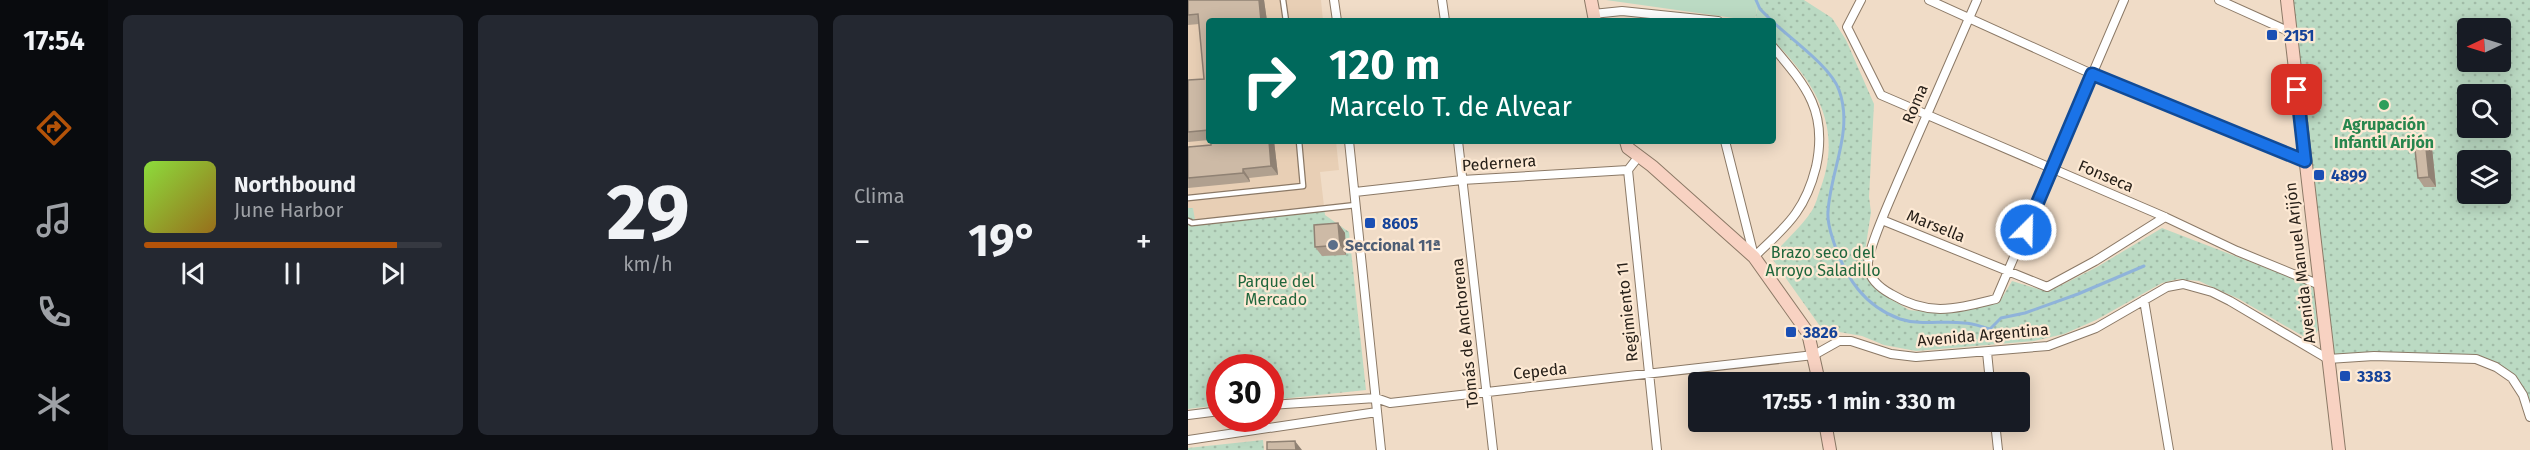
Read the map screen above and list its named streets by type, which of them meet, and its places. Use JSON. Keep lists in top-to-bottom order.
{
  "streets": {
    "street": [
      "Roma",
      "Pedernera",
      "Fonseca",
      "Marsella",
      "Avenida Manuel Arijón",
      "Regimiento 11",
      "Tomás de Anchorena",
      "Avenida Argentina",
      "Cepeda"
    ]
  },
  "crossings": [
    ["Roma", "Fonseca"],
    ["Roma", "Marsella"],
    ["Pedernera", "Regimiento 11"],
    ["Pedernera", "Tomás de Anchorena"],
    ["Fonseca", "Marsella"],
    ["Fonseca", "Avenida Manuel Arijón"],
    ["Avenida Manuel Arijón", "Avenida Argentina"],
    ["Regimiento 11", "Cepeda"],
    ["Tomás de Anchorena", "Cepeda"],
    ["Avenida Argentina", "Cepeda"]
  ],
  "parks": ["Brazo seco del Arroyo Saladillo", "Parque del Mercado"],
  "places": {
    "transit": [
      "2151",
      "4899",
      "8605",
      "3826",
      "3383"
    ],
    "other": ["Agrupación Infantil Arijón", "Seccional 11ª"]
  },
  "north": "left",
  "page": {
    "tabs": "17:54",
    "tile": [
      ["29", "km/h"],
      "Clima"
    ],
    "turn": ["120 m", "Marcelo T. de Alvear"],
    "song": ["Northbound", "June Harbor"],
    "heat": ["−", "19°", "+"],
    "limit": "30",
    "trip": "17:55 · 1 min · 330 m"
  }
}
